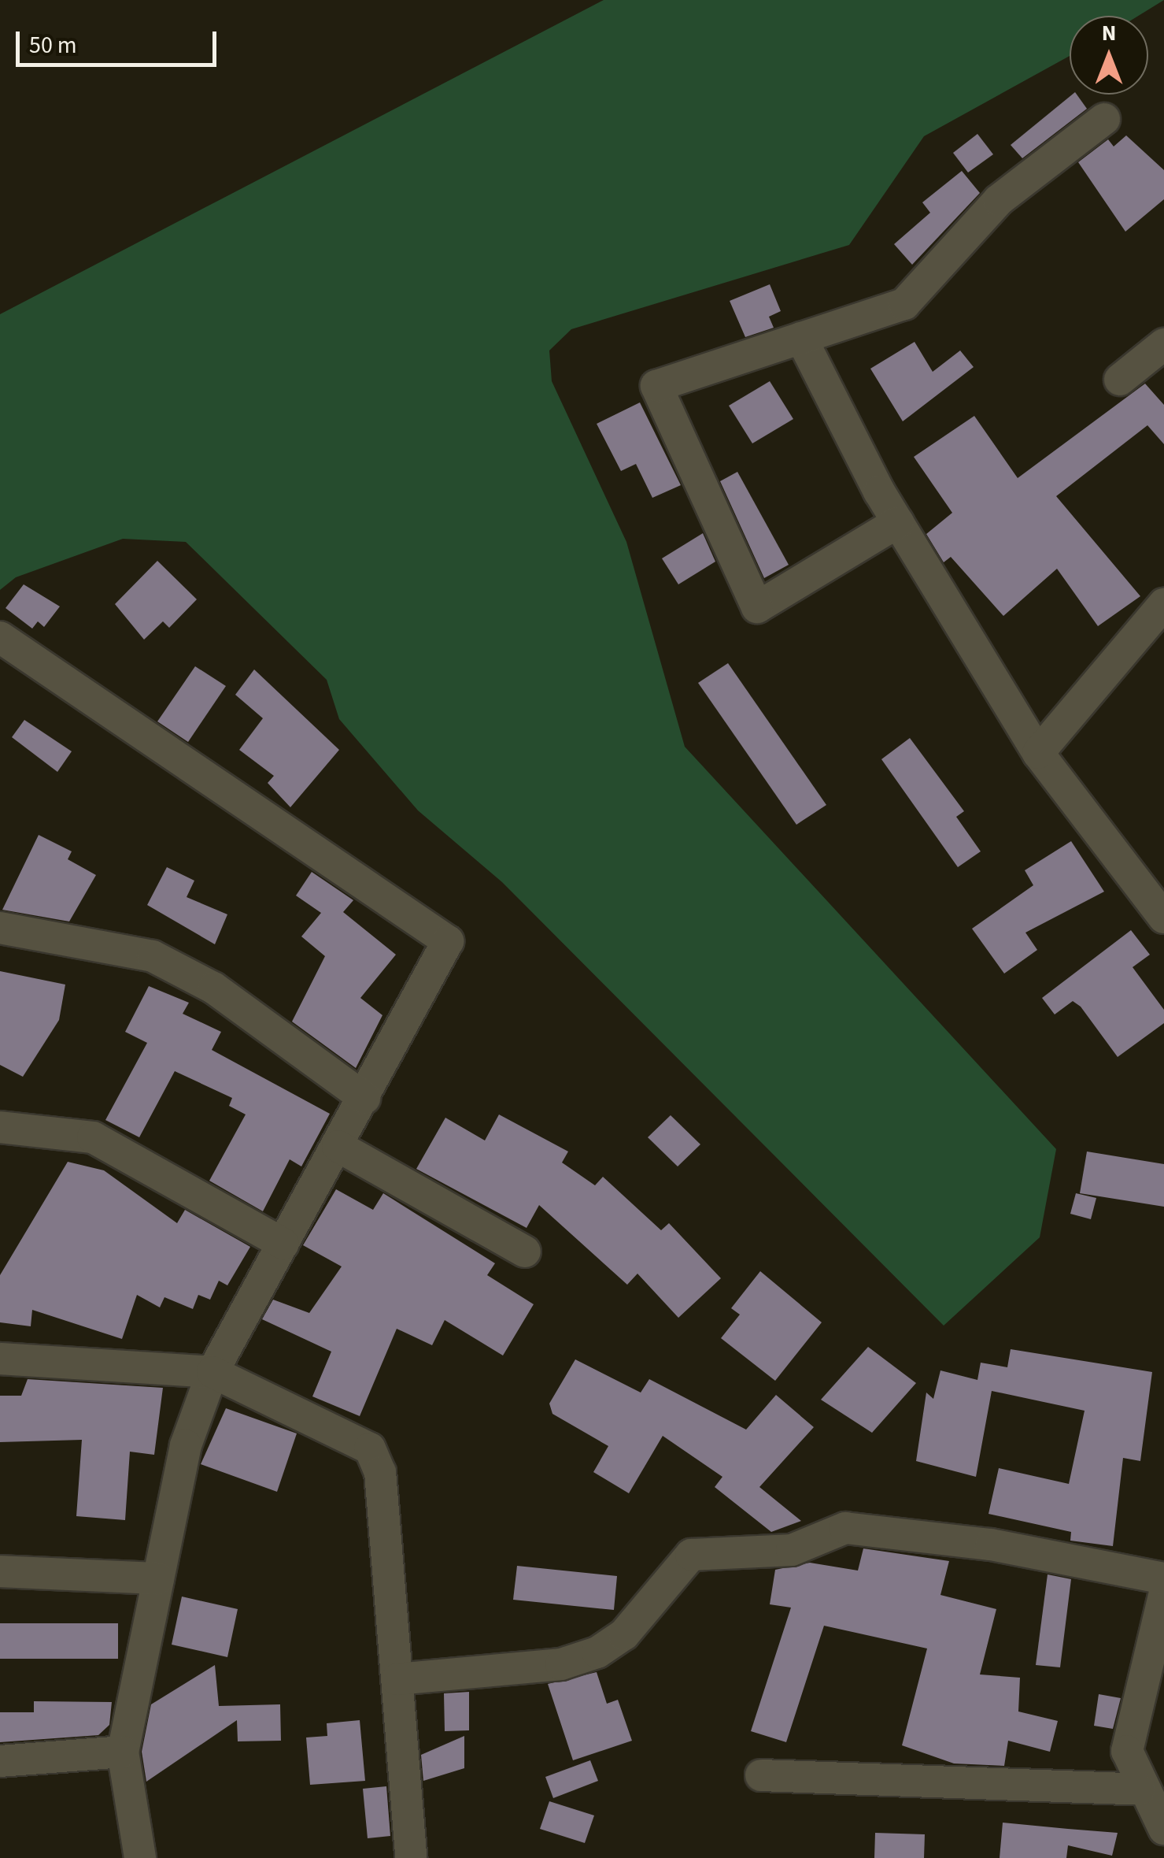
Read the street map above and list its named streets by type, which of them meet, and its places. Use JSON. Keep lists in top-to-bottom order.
{
  "scale_bar": "50 m",
  "north": "top"
}
